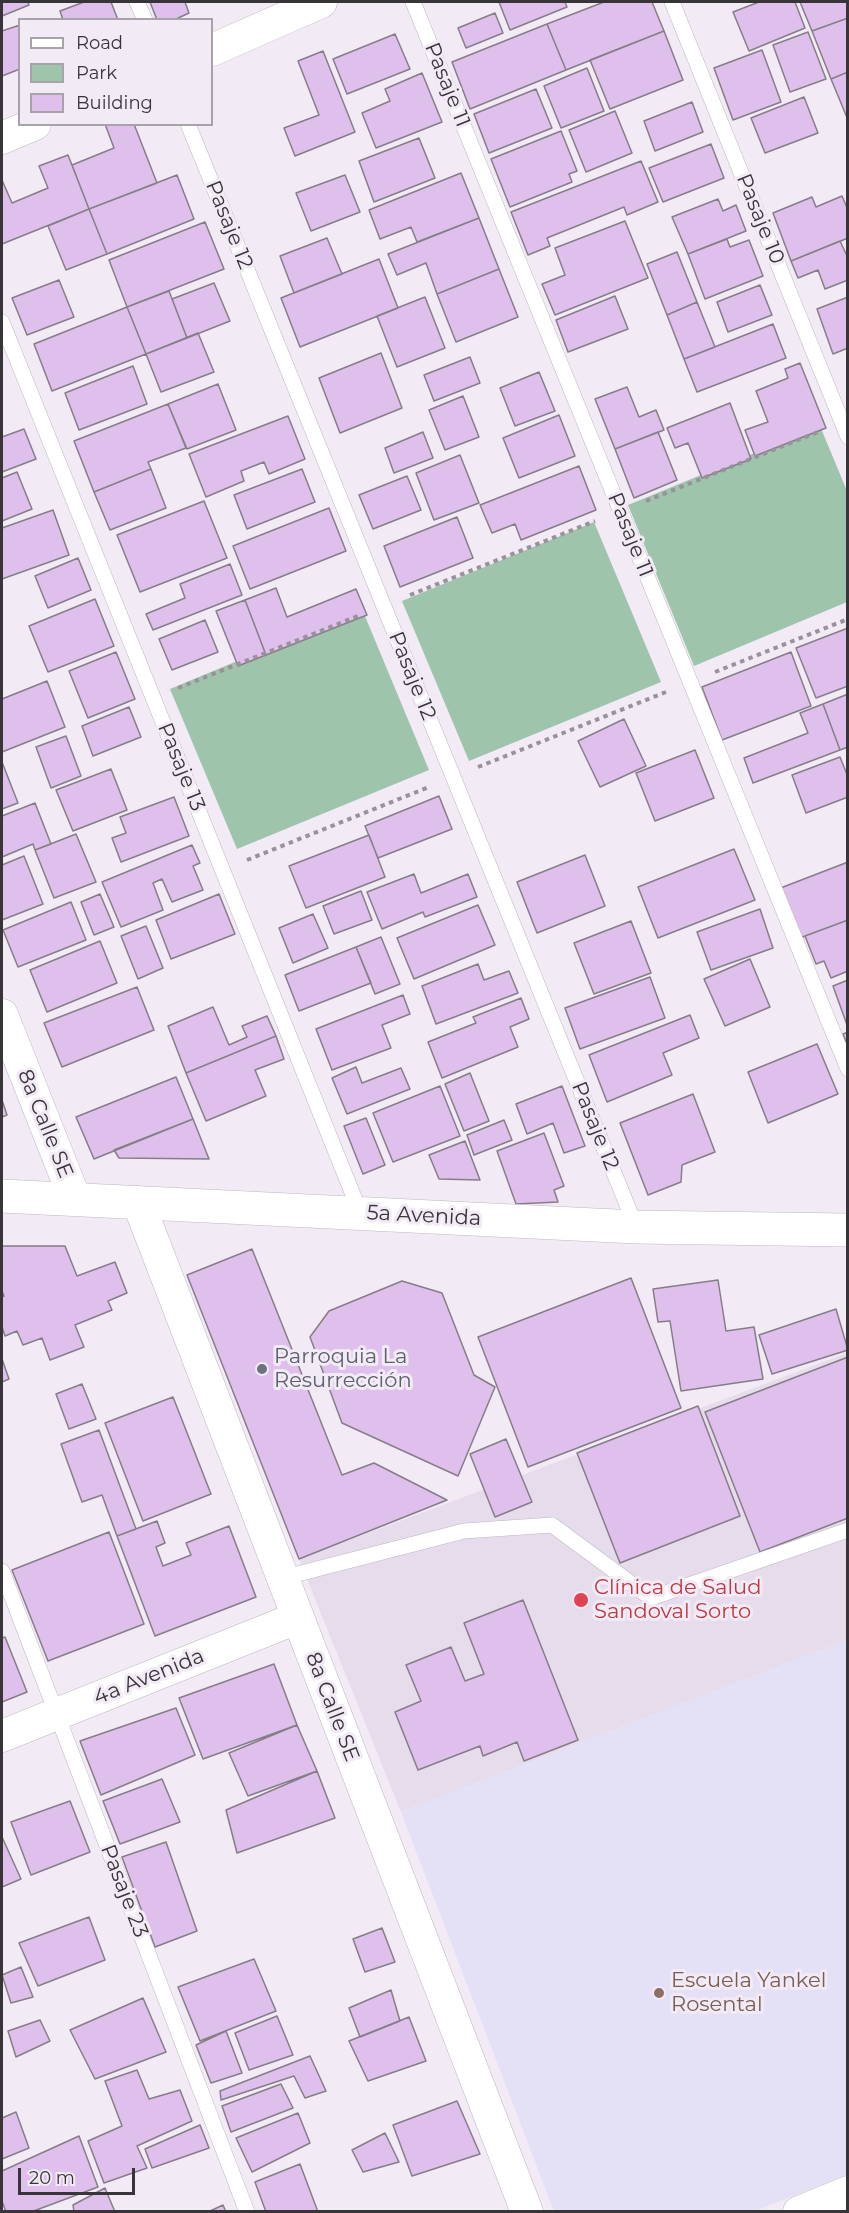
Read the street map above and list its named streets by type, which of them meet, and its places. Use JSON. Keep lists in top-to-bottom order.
{
  "streets": {
    "street": ["8a Calle SE", "5a Avenida", "4a Avenida"],
    "lane": [
      "Pasaje 11",
      "Pasaje 10",
      "Pasaje 12",
      "Pasaje 13",
      "Pasaje 23"
    ]
  },
  "crossings": [
    ["Pasaje 12", "5a Avenida"],
    ["Pasaje 13", "5a Avenida"],
    ["8a Calle SE", "5a Avenida"],
    ["8a Calle SE", "4a Avenida"],
    ["4a Avenida", "Pasaje 23"]
  ],
  "places": ["Parroquia La Resurrección", "Clínica de Salud Sandoval Sorto", "Escuela Yankel Rosental"],
  "legend": ["Road", "Park", "Building"],
  "scale_bar": "20 m"
}
